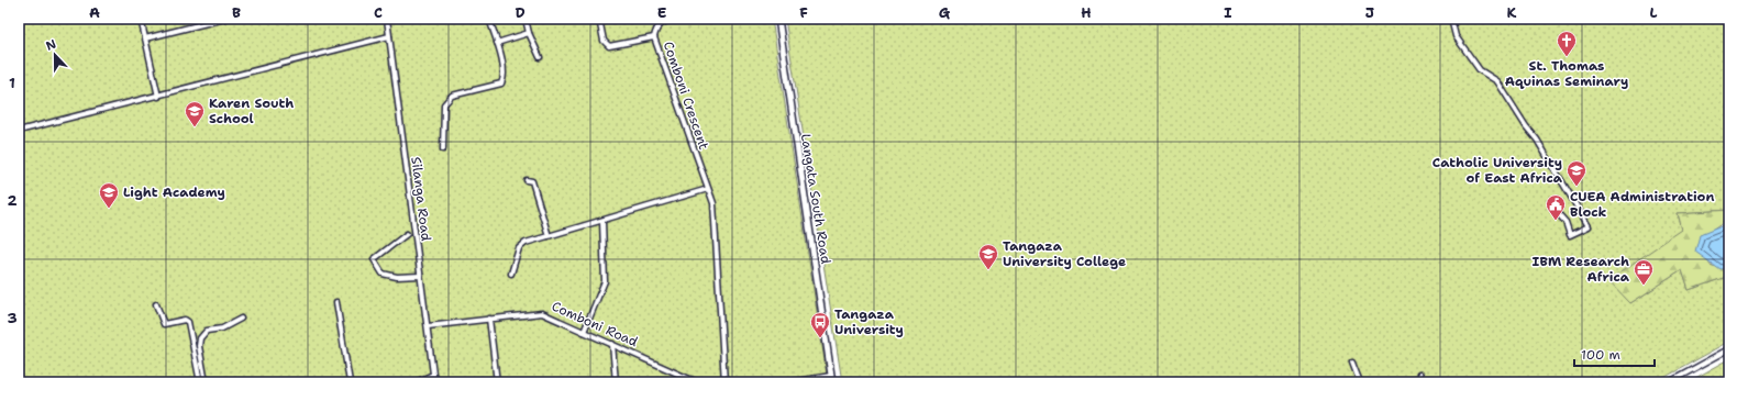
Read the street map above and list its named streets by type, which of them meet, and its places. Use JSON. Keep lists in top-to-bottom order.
{
  "streets": {
    "street": [
      "Comboni Crescent",
      "Silanga Road",
      "Langata South Road",
      "Comboni Road"
    ]
  },
  "crossings": [
    ["Silanga Road", "Comboni Road"]
  ],
  "places": {
    "church": ["St. Thomas Aquinas Seminary"],
    "school or university": [
      "Karen South School",
      "Catholic University of East Africa",
      "Light Academy",
      "Tangaza University College"
    ],
    "public building": ["CUEA Administration Block"],
    "office": ["IBM Research Africa"],
    "bus stop": ["Tangaza University"]
  },
  "scale_bar": "100 m",
  "north": "top",
  "grid": {
    "columns": [
      "A",
      "B",
      "C",
      "D",
      "E",
      "F",
      "G",
      "H",
      "I",
      "J",
      "K",
      "L"
    ],
    "rows": ["1", "2", "3"]
  }
}
